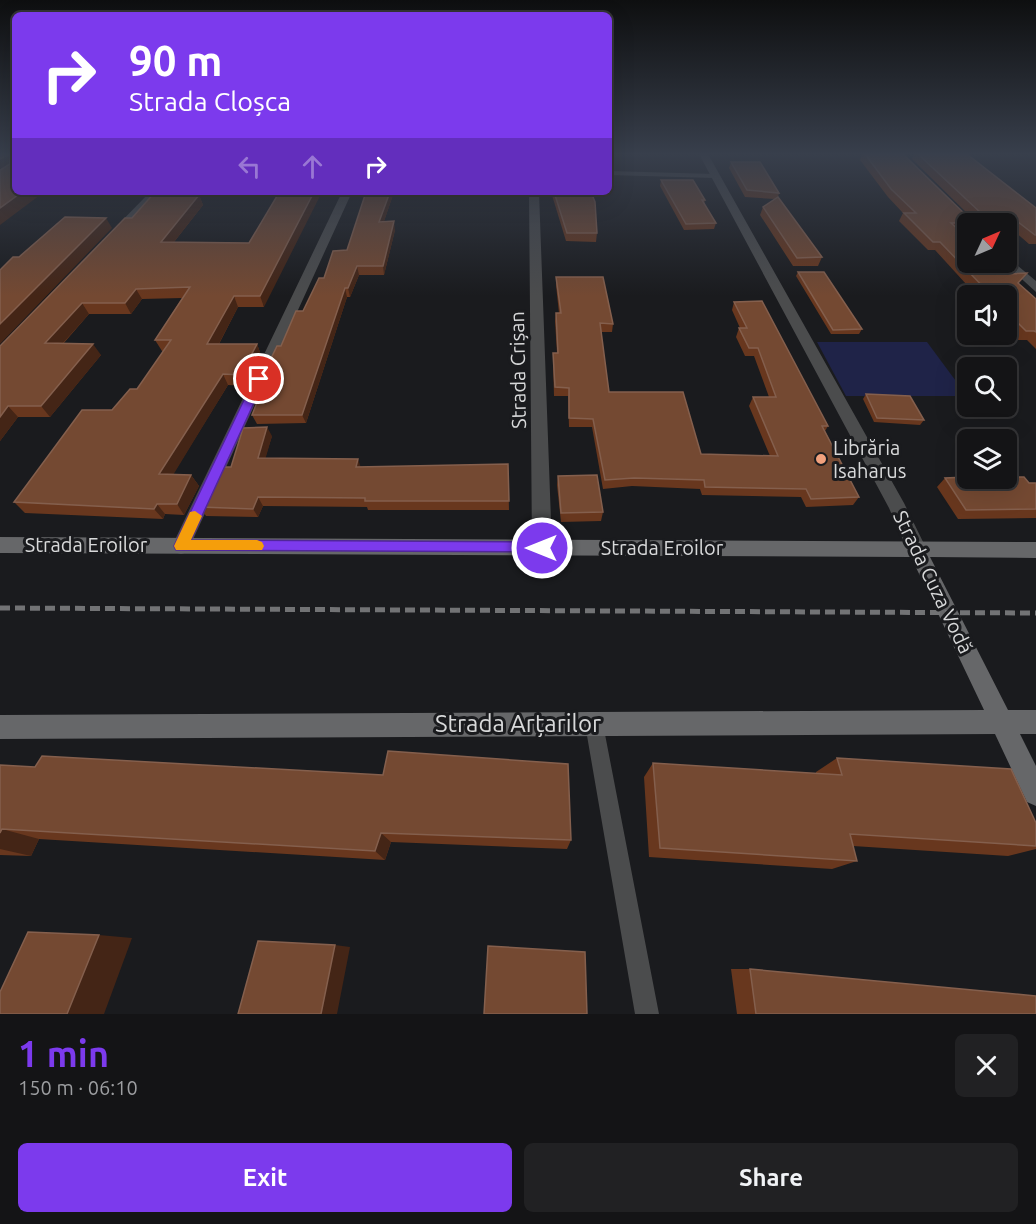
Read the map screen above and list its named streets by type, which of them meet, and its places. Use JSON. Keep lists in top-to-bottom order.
{
  "streets": {
    "street": [
      "Strada Crișan",
      "Strada Eroilor",
      "Strada Cuza Vodă",
      "Strada Arțarilor"
    ]
  },
  "crossings": [
    ["Strada Crișan", "Strada Eroilor"],
    ["Strada Eroilor", "Strada Cuza Vodă"],
    ["Strada Cuza Vodă", "Strada Arțarilor"]
  ],
  "places": ["Librăria Isaharus"],
  "north": "top right",
  "page": {
    "turn": ["90 m", "Strada Cloșca"],
    "heading": ["1 min", "150 m · 06:10"],
    "buttons": ["Exit", "Share"]
  }
}
